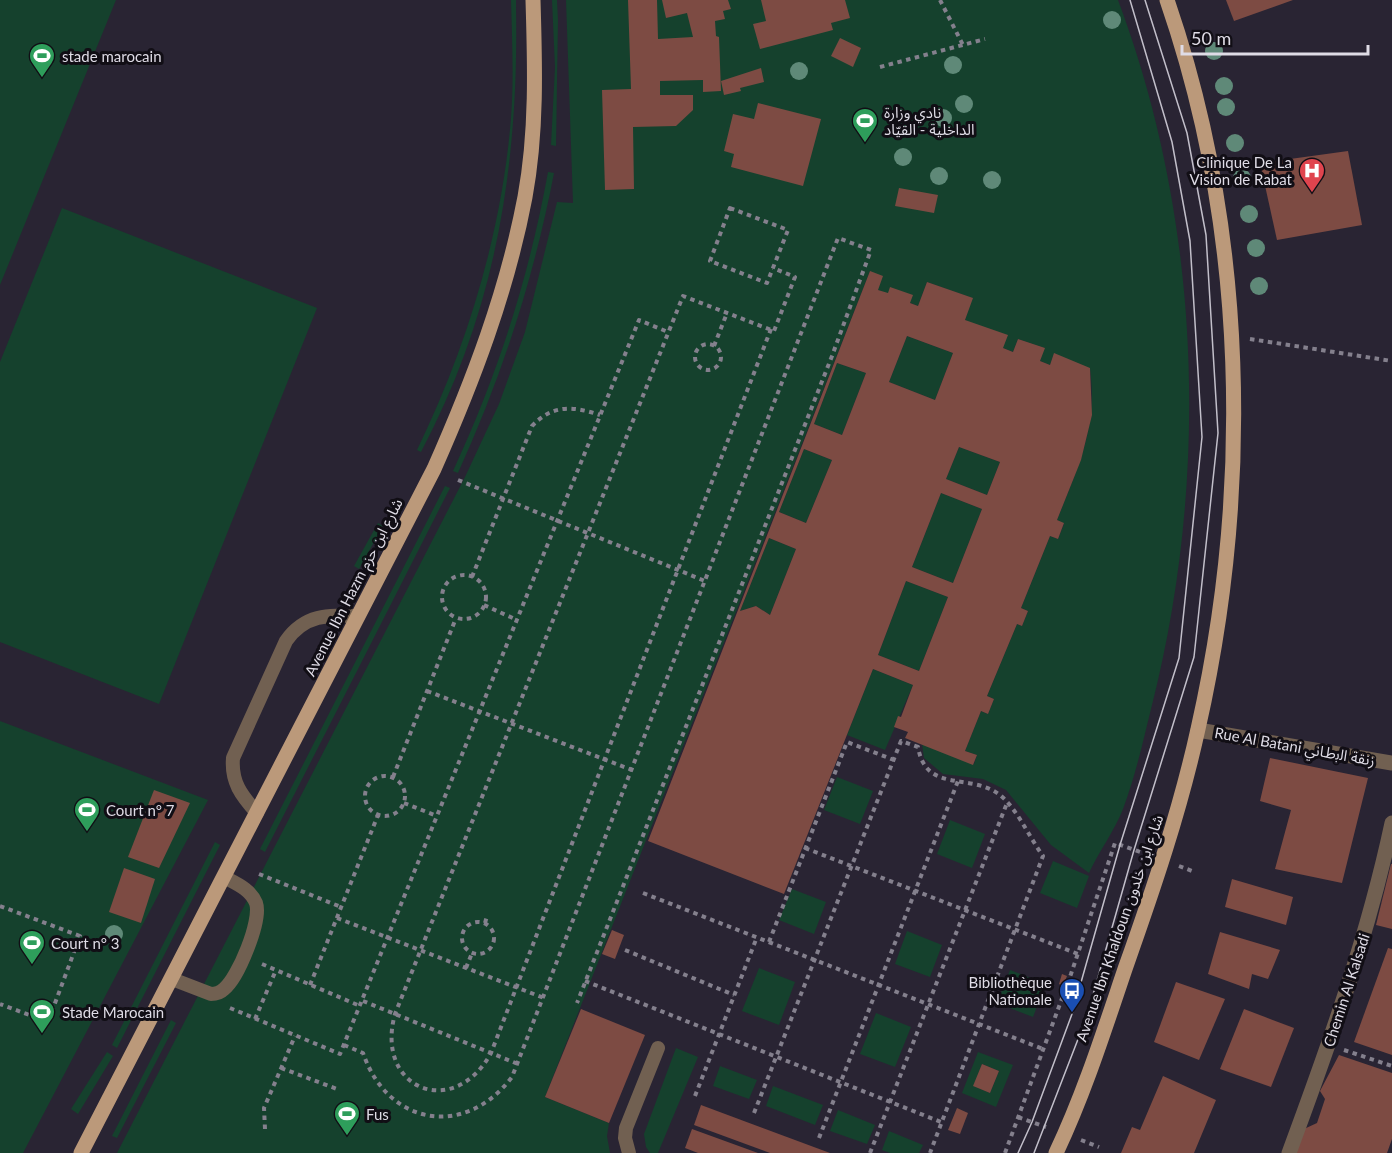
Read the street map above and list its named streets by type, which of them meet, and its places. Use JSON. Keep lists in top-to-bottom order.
{
  "streets": {
    "main road": ["Avenue Ibn Hazm شارع ابن حزم", "Avenue Ibn Khaldoun شارع ابن خلدون"],
    "street": ["Rue Al Batani زﻧﻘﺔ اﻟﺑطﺎﻧﻲ", "Chemin Al Kalsadi"]
  },
  "crossings": [
    ["Rue Al Batani زﻧﻘﺔ اﻟﺑطﺎﻧﻲ", "Avenue Ibn Khaldoun شارع ابن خلدون"]
  ],
  "places": {
    "sports": [
      "stade marocain",
      "نادي وزارة الداخلية - القيّاد",
      "Court n° 7",
      "Court n° 3",
      "Stade Marocain",
      "Fus"
    ],
    "hospital": ["Clinique De La Vision de Rabat"],
    "bus stop": ["Bibliothèque Nationale"]
  },
  "scale_bar": "50 m"
}
